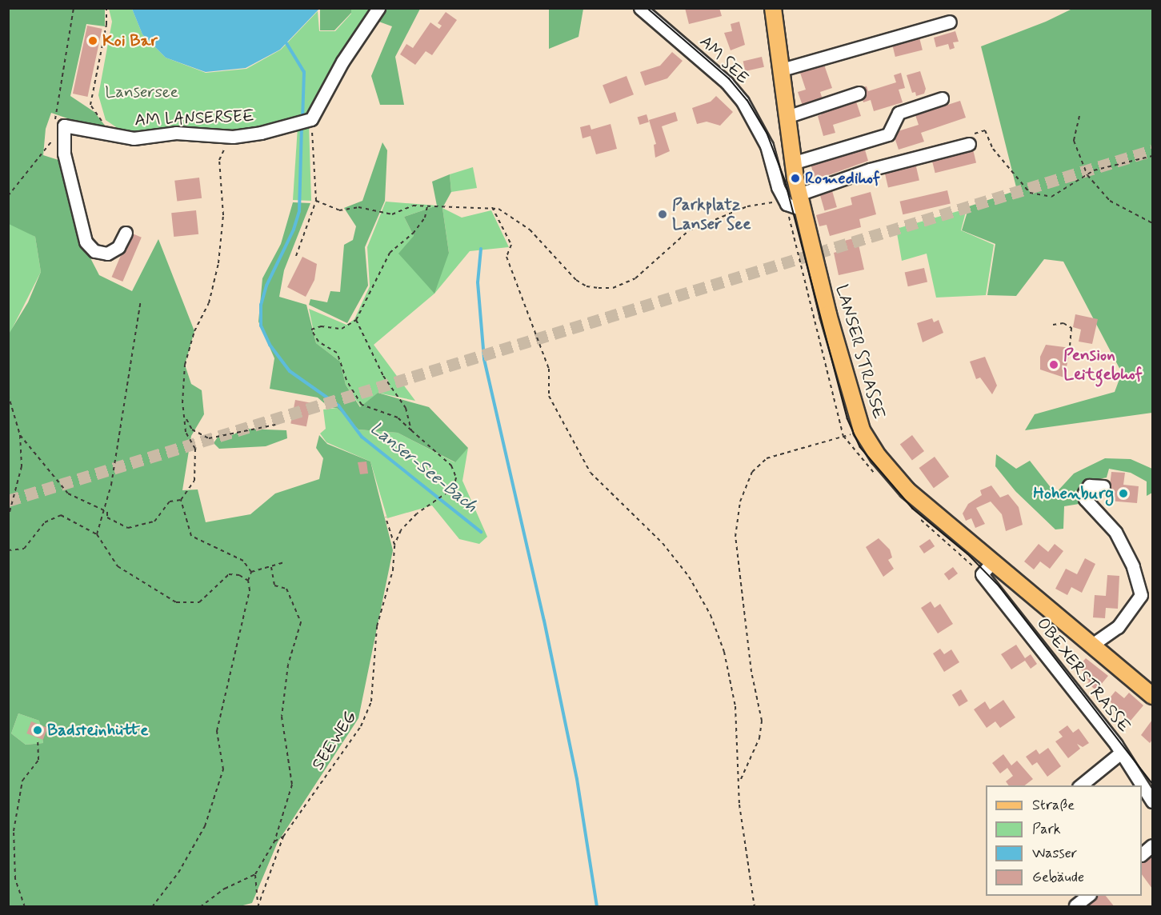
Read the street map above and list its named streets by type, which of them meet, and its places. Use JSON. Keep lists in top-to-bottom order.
{
  "streets": {
    "main road": ["LANSER STRASSE"],
    "street": ["AM SEE", "AM LANSERSEE", "OBEXERSTRASSE"],
    "path": ["SEEWEG"]
  },
  "crossings": [
    ["LANSER STRASSE", "OBEXERSTRASSE"]
  ],
  "water": ["Lanser-See-Bach"],
  "parks": ["Lansersee"],
  "places": [
    "Koi Bar",
    "Romedihof",
    "Parkplatz Lanser See",
    "Pension Leitgebhof",
    "Hohenburg",
    "Badsteinhütte"
  ],
  "legend": [
    "Straße",
    "Park",
    "Wasser",
    "Gebäude"
  ]
}
